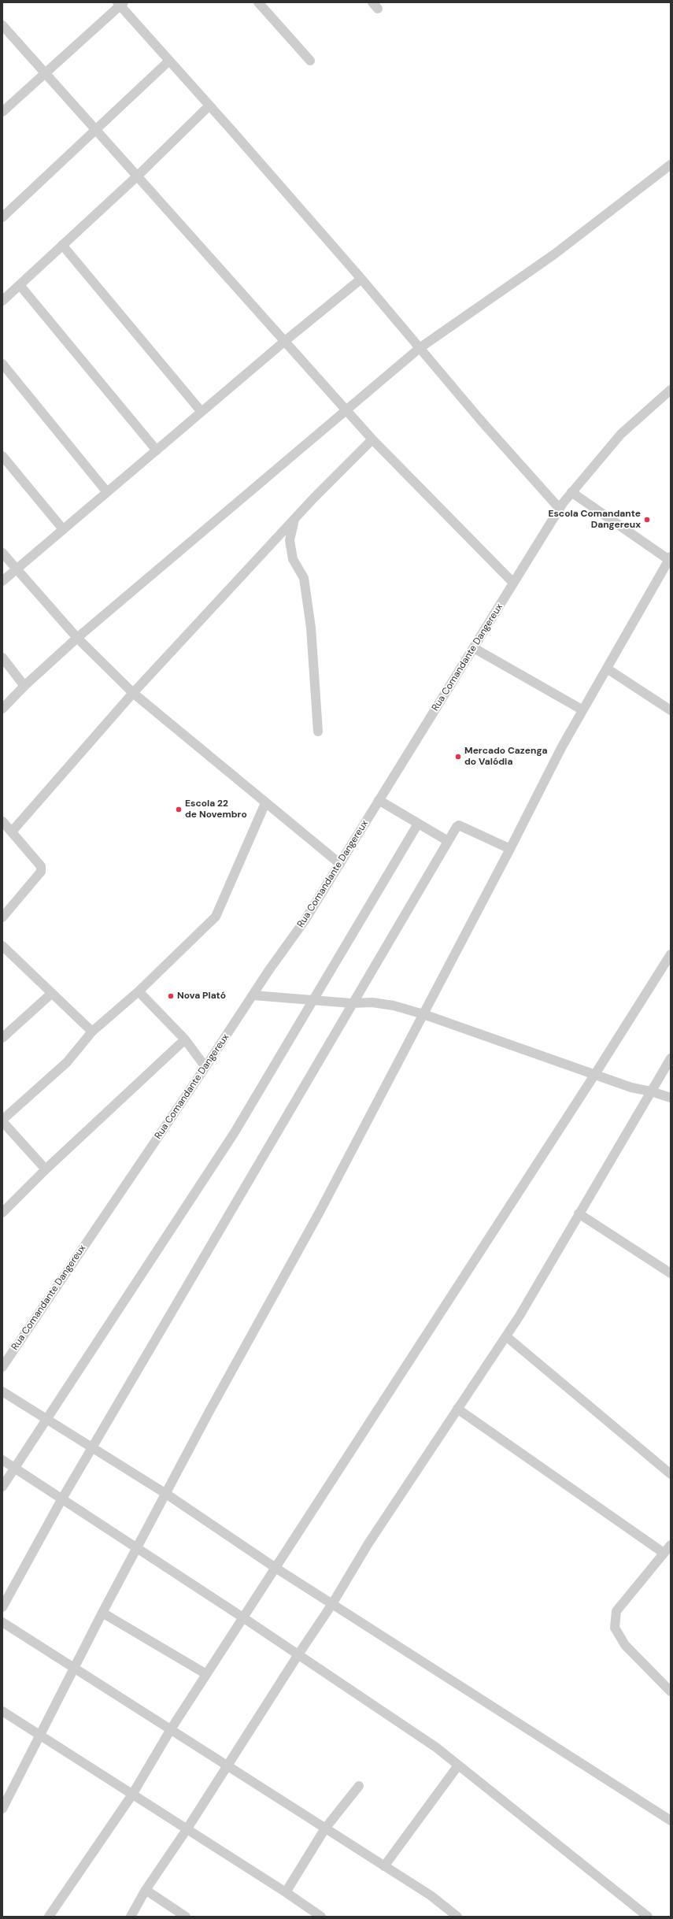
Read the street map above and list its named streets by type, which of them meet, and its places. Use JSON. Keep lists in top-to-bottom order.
{
  "streets": {
    "street": ["Rua Comandante Dangereux"]
  },
  "places": [
    "Escola Comandante Dangereux",
    "Mercado Cazenga do Valódia",
    "Escola 22 de Novembro",
    "Nova Plató"
  ]
}
